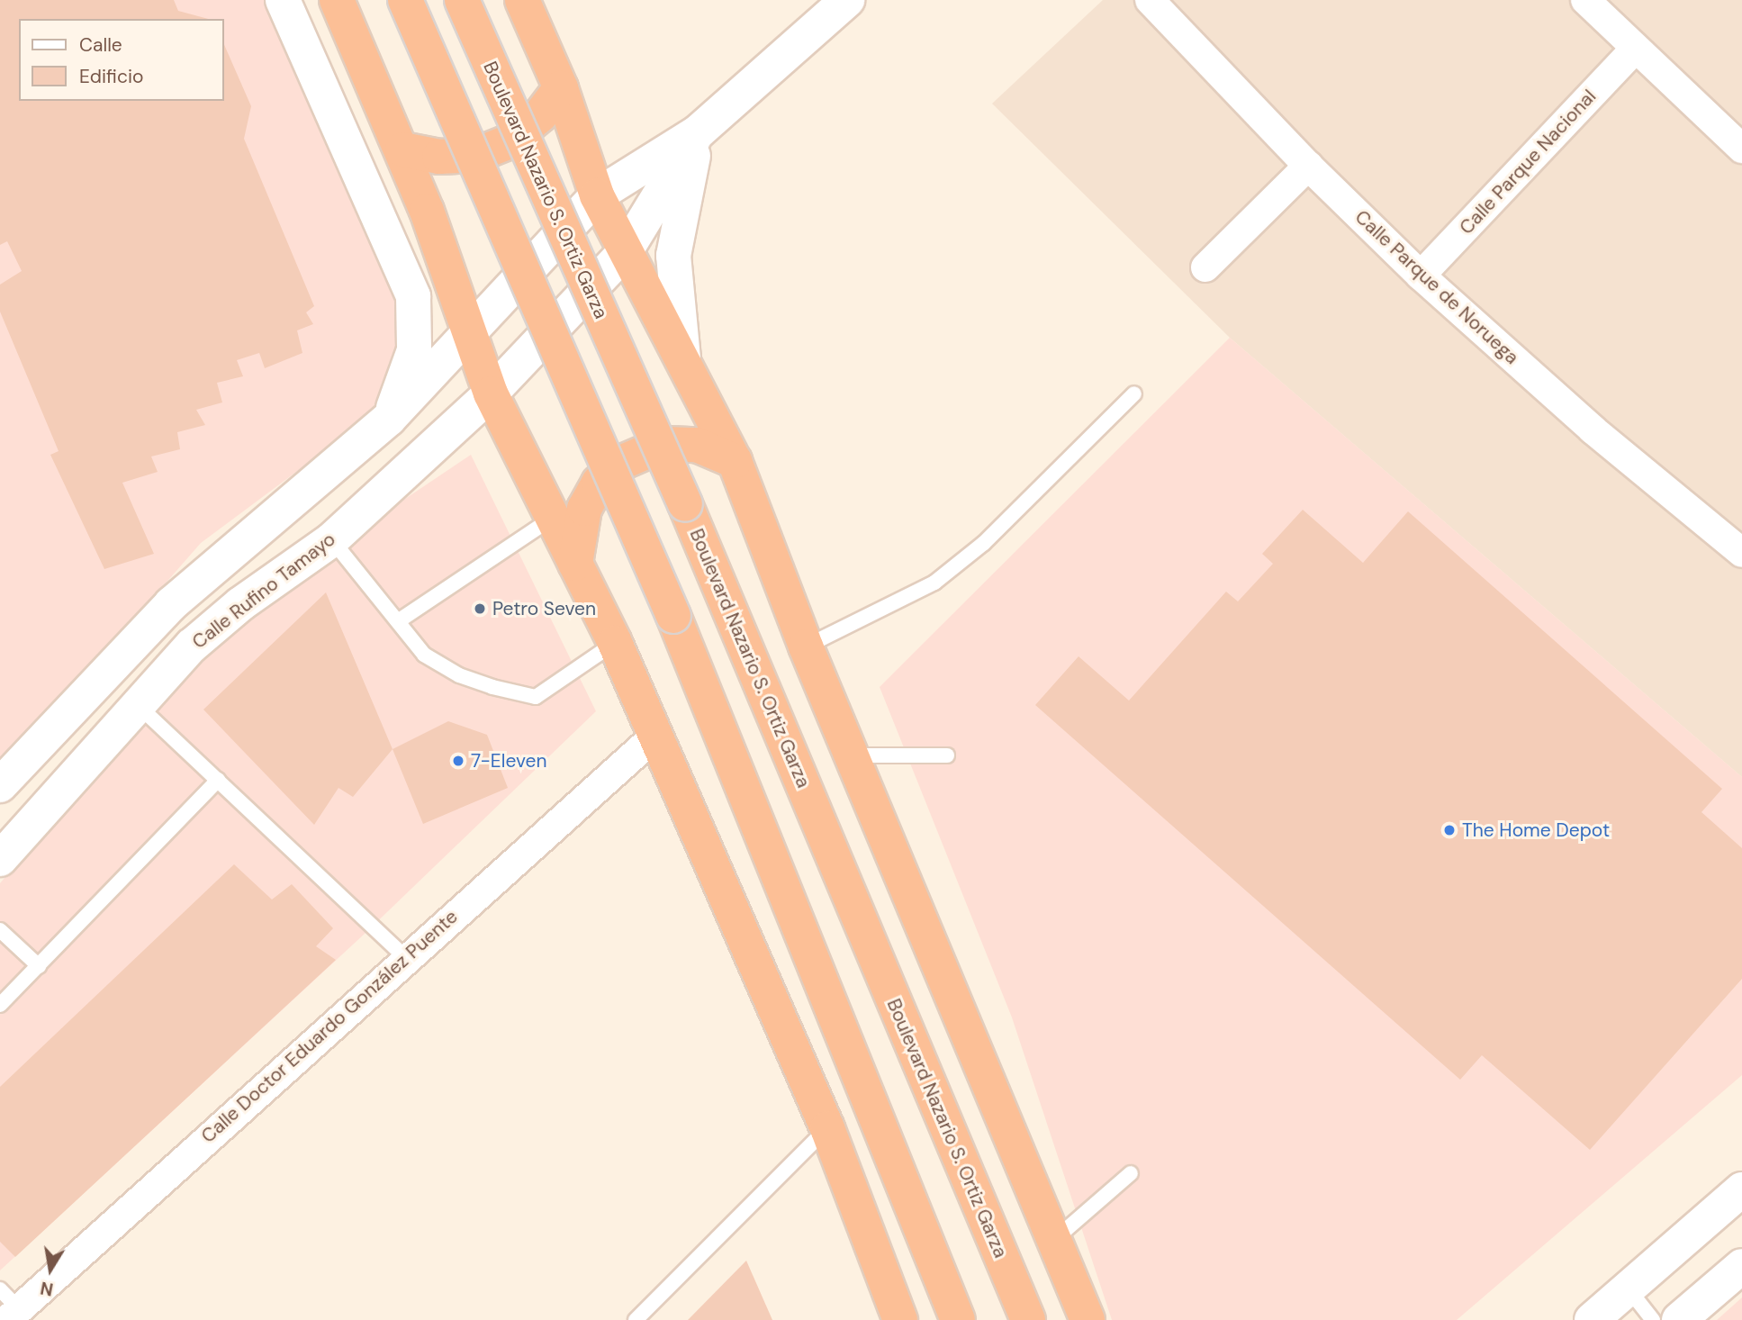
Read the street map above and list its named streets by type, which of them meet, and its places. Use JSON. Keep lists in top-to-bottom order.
{
  "streets": {
    "highway": ["Boulevard Nazario S. Ortiz Garza"],
    "street": [
      "Calle Parque Nacional",
      "Calle Parque de Noruega",
      "Calle Rufino Tamayo",
      "Calle Doctor Eduardo González Puente"
    ]
  },
  "crossings": [
    ["Calle Parque Nacional", "Calle Parque de Noruega"]
  ],
  "places": ["Petro Seven", "7-Eleven", "The Home Depot"],
  "legend": ["Calle", "Edificio"],
  "north": "bottom"
}
